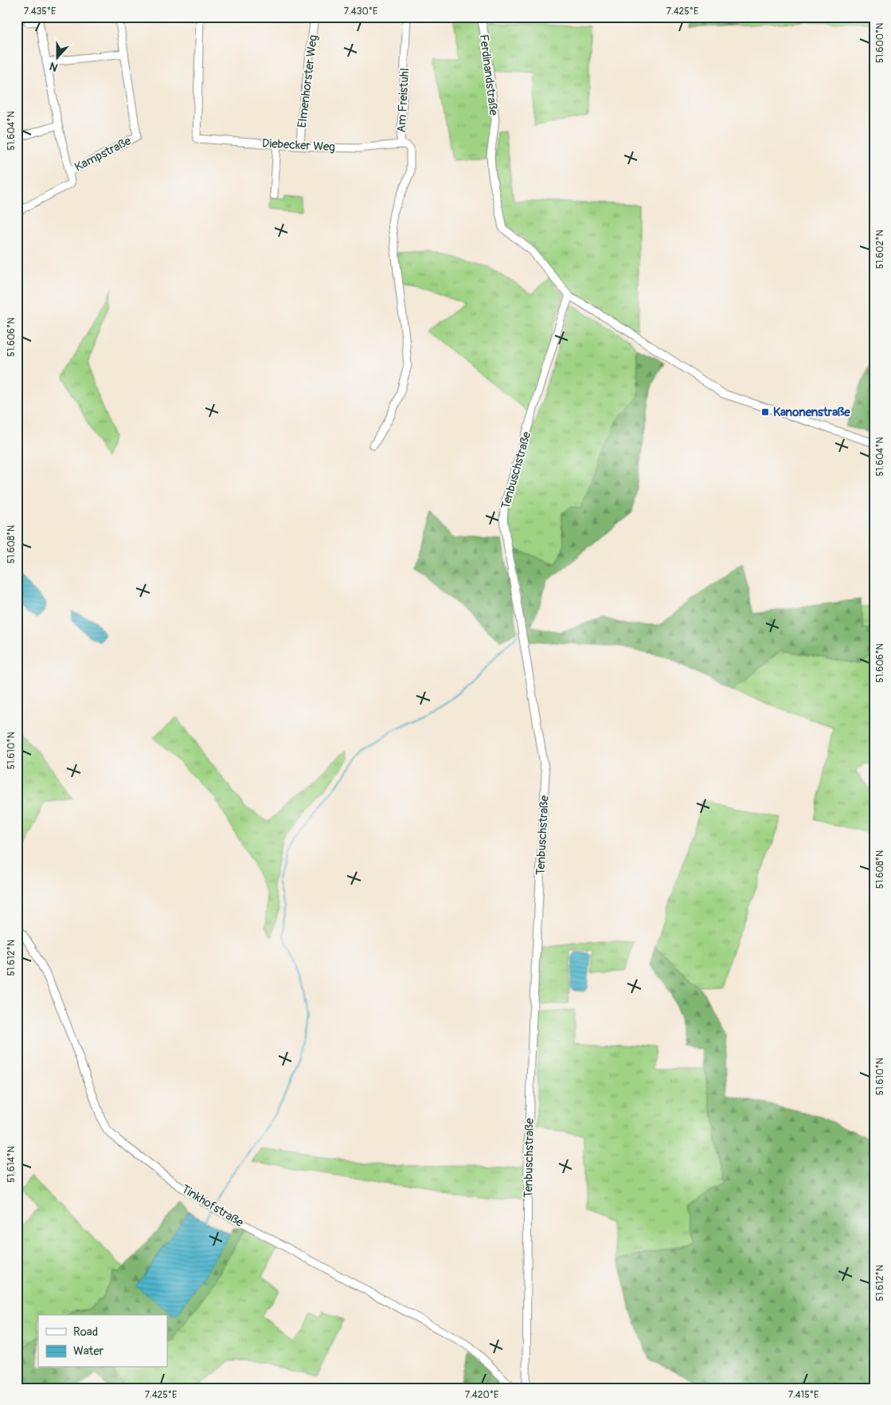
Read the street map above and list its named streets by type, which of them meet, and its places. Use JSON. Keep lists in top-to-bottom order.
{
  "streets": {
    "street": [
      "Ferdinandstraße",
      "Elmenhorster Weg",
      "Am Freistuhl",
      "Diebecker Weg",
      "Kampstraße",
      "Tenbuschstraße",
      "Tinkhofstraße"
    ]
  },
  "crossings": [
    ["Ferdinandstraße", "Tenbuschstraße"],
    ["Elmenhorster Weg", "Diebecker Weg"],
    ["Am Freistuhl", "Diebecker Weg"]
  ],
  "places": {
    "transit": ["Kanonenstraße"]
  },
  "legend": ["Road", "Water"],
  "north": "bottom",
  "coordinates": [
    "7.435°E",
    "7.430°E",
    "7.425°E",
    "51.600°N",
    "51.604°N",
    "51.602°N",
    "51.606°N",
    "51.608°N",
    "51.610°N",
    "51.612°N",
    "51.614°N",
    "7.420°E",
    "7.415°E"
  ]
}
